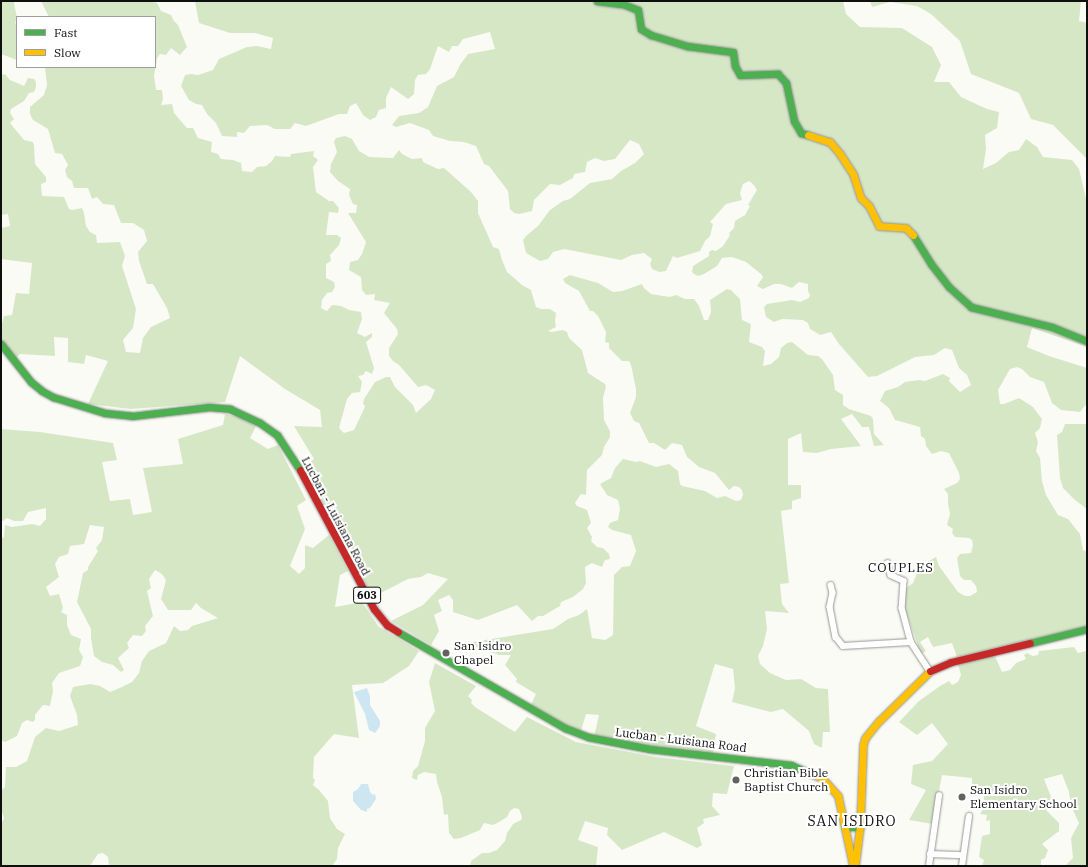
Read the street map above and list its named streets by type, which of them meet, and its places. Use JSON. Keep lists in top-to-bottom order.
{
  "streets": {
    "main road": ["Lucban - Luisiana Road", "603"]
  },
  "crossings": [
    ["Lucban - Luisiana Road", "603"]
  ],
  "districts": ["COUPLES", "SAN ISIDRO"],
  "places": ["San Isidro Chapel", "Christian Bible Baptist Church", "San Isidro Elementary School"],
  "legend": ["Fast", "Slow"]
}
